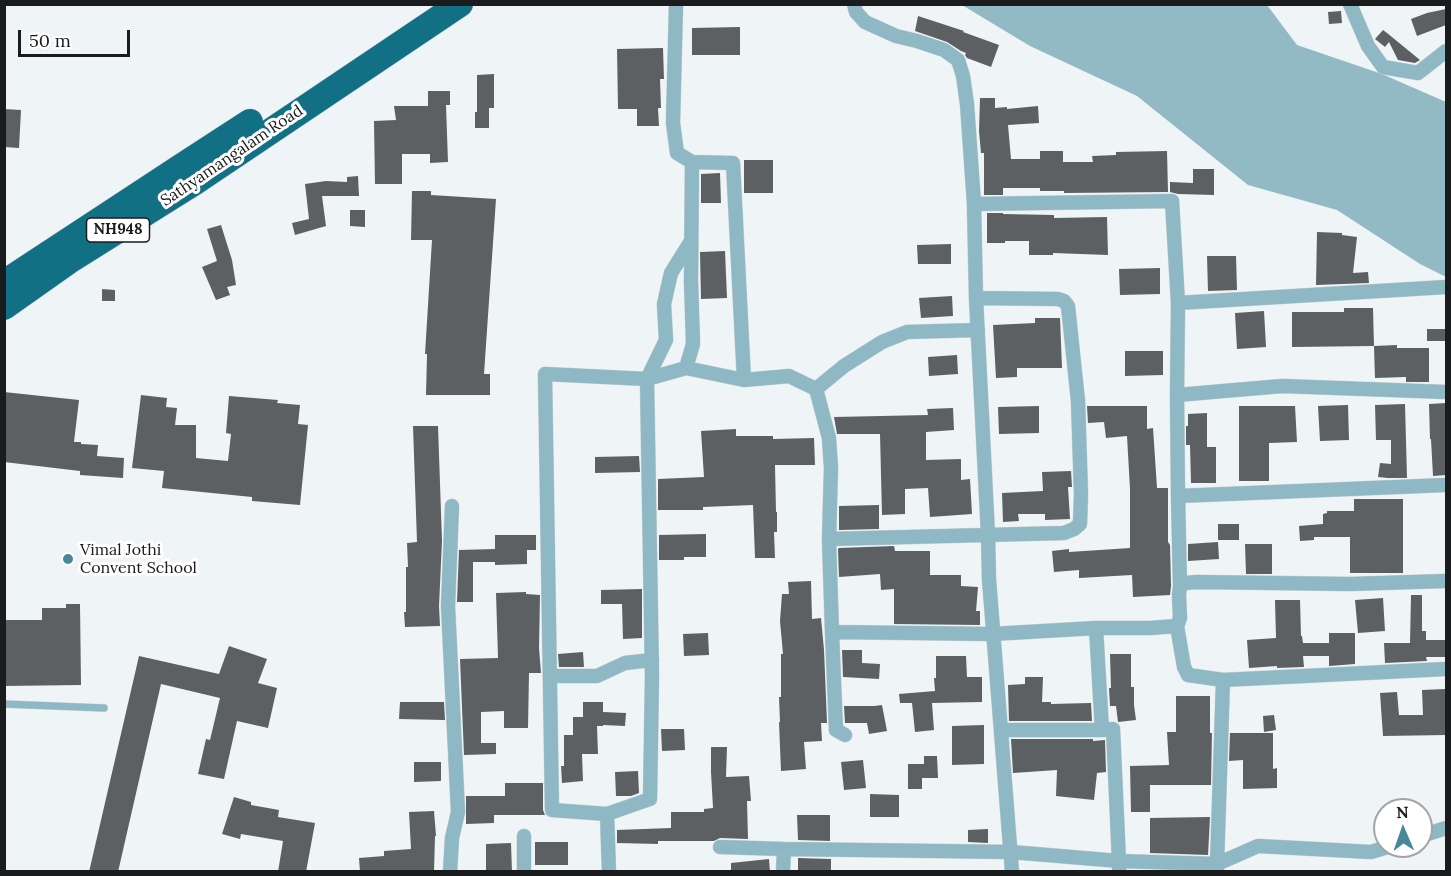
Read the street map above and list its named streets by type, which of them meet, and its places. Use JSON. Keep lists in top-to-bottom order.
{
  "streets": {
    "highway": ["Sathyamangalam Road", "NH948"]
  },
  "places": ["Vimal Jothi Convent School"],
  "scale_bar": "50 m",
  "north": "top"
}
